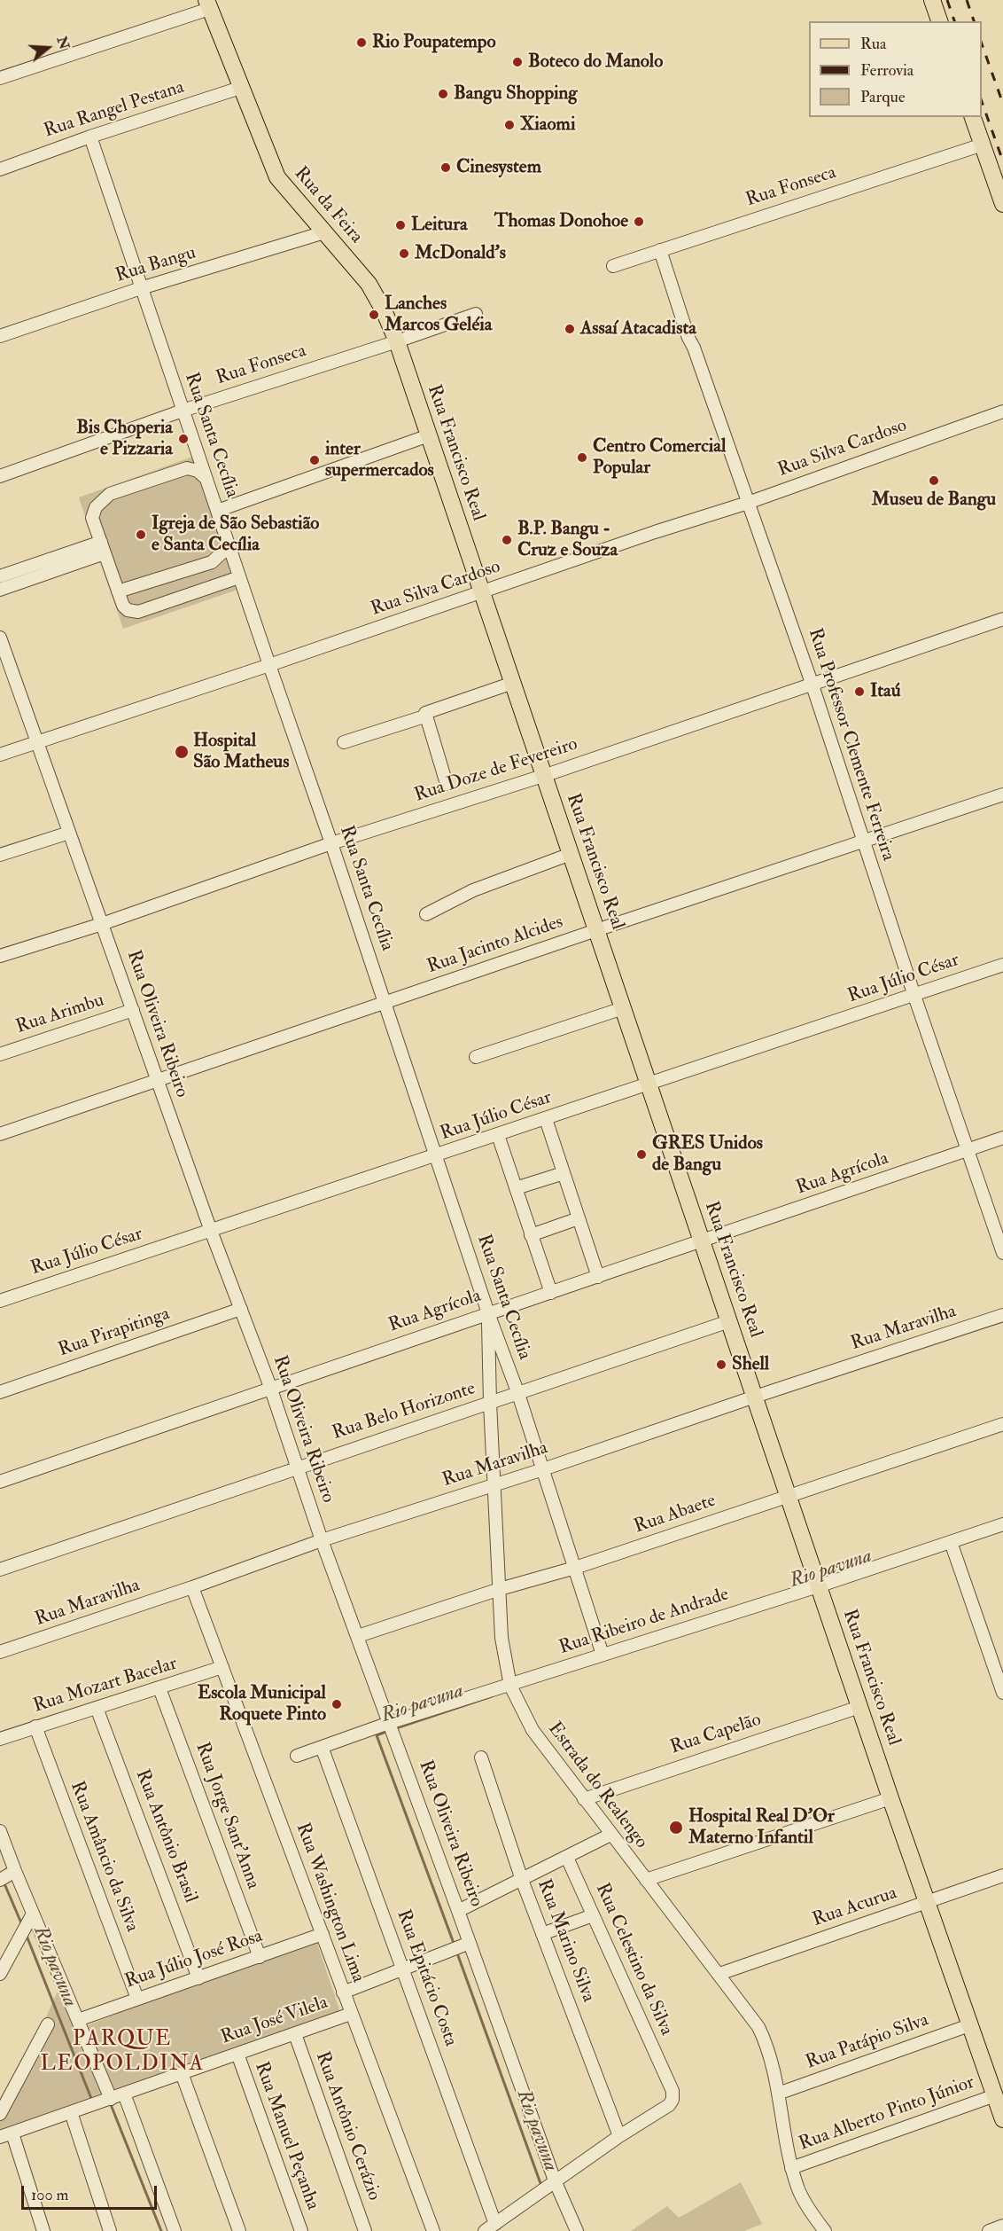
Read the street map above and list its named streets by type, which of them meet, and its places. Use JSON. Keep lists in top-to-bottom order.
{
  "streets": {
    "main road": ["Rua da Feira", "Rua Francisco Real"],
    "street": [
      "Rua Rangel Pestana",
      "Rua Fonseca",
      "Rua Bangu",
      "Rua Santa Cecília",
      "Rua Silva Cardoso",
      "Rua Professor Clemente Ferreira",
      "Rua Doze de Fevereiro",
      "Rua Jacinto Alcides",
      "Rua Júlio César",
      "Rua Arimbu",
      "Rua Oliveira Ribeiro",
      "Rua Agrícola",
      "Rua Maravilha",
      "Rua Pirapitinga",
      "Rua Belo Horizonte",
      "Rua Abaete",
      "Rua Ribeiro de Andrade",
      "Rua Mozart Bacelar",
      "Rua Capelão",
      "Estrada do Realengo",
      "Rua Jorge Sant'Anna",
      "Rua Antônio Brasil",
      "Rua Amâncio da Silva",
      "Rua Washington Lima",
      "Rua Acurua",
      "Rua Marino Silva",
      "Rua Júlio José Rosa",
      "Rua Celestino da Silva",
      "Rua Epitácio Costa",
      "Rua José Vilela",
      "Rua Patápio Silva",
      "Rua Alberto Pinto Júnior",
      "Rua Antônio Cerázio",
      "Rua Manuel Peçanha"
    ]
  },
  "crossings": [
    ["Rua Rangel Pestana", "Rua da Feira"],
    ["Rua Rangel Pestana", "Rua Santa Cecília"],
    ["Rua Fonseca", "Rua da Feira"],
    ["Rua Fonseca", "Rua Santa Cecília"],
    ["Rua Fonseca", "Rua Francisco Real"],
    ["Rua Fonseca", "Rua Professor Clemente Ferreira"],
    ["Rua da Feira", "Rua Bangu"],
    ["Rua da Feira", "Rua Francisco Real"],
    ["Rua Bangu", "Rua Santa Cecília"],
    ["Rua Santa Cecília", "Rua Silva Cardoso"],
    ["Rua Santa Cecília", "Rua Doze de Fevereiro"],
    ["Rua Santa Cecília", "Rua Jacinto Alcides"],
    ["Rua Santa Cecília", "Rua Júlio César"],
    ["Rua Santa Cecília", "Rua Agrícola"],
    ["Rua Santa Cecília", "Rua Maravilha"],
    ["Rua Santa Cecília", "Rua Belo Horizonte"],
    ["Rua Santa Cecília", "Rua Abaete"],
    ["Rua Santa Cecília", "Rua Ribeiro de Andrade"],
    ["Rua Santa Cecília", "Estrada do Realengo"],
    ["Rua Silva Cardoso", "Rua Francisco Real"],
    ["Rua Silva Cardoso", "Rua Professor Clemente Ferreira"],
    ["Rua Silva Cardoso", "Rua Oliveira Ribeiro"],
    ["Rua Francisco Real", "Rua Doze de Fevereiro"],
    ["Rua Francisco Real", "Rua Jacinto Alcides"],
    ["Rua Francisco Real", "Rua Júlio César"],
    ["Rua Francisco Real", "Rua Agrícola"],
    ["Rua Francisco Real", "Rua Maravilha"],
    ["Rua Francisco Real", "Rua Belo Horizonte"],
    ["Rua Francisco Real", "Rua Abaete"],
    ["Rua Francisco Real", "Rua Ribeiro de Andrade"],
    ["Rua Francisco Real", "Rua Capelão"],
    ["Rua Francisco Real", "Rua Acurua"],
    ["Rua Francisco Real", "Rua Patápio Silva"],
    ["Rua Francisco Real", "Rua Alberto Pinto Júnior"],
    ["Rua Professor Clemente Ferreira", "Rua Doze de Fevereiro"],
    ["Rua Professor Clemente Ferreira", "Rua Jacinto Alcides"],
    ["Rua Professor Clemente Ferreira", "Rua Júlio César"],
    ["Rua Professor Clemente Ferreira", "Rua Agrícola"],
    ["Rua Doze de Fevereiro", "Rua Oliveira Ribeiro"],
    ["Rua Jacinto Alcides", "Rua Oliveira Ribeiro"],
    ["Rua Júlio César", "Rua Oliveira Ribeiro"],
    ["Rua Arimbu", "Rua Oliveira Ribeiro"],
    ["Rua Oliveira Ribeiro", "Rua Agrícola"],
    ["Rua Oliveira Ribeiro", "Rua Maravilha"],
    ["Rua Oliveira Ribeiro", "Rua Pirapitinga"],
    ["Rua Oliveira Ribeiro", "Rua Belo Horizonte"],
    ["Rua Oliveira Ribeiro", "Rua Abaete"],
    ["Rua Oliveira Ribeiro", "Rua Ribeiro de Andrade"],
    ["Rua Oliveira Ribeiro", "Rua Celestino da Silva"],
    ["Rua Agrícola", "Estrada do Realengo"],
    ["Rua Maravilha", "Estrada do Realengo"],
    ["Rua Maravilha", "Rua Washington Lima"],
    ["Rua Belo Horizonte", "Estrada do Realengo"],
    ["Rua Abaete", "Estrada do Realengo"],
    ["Rua Ribeiro de Andrade", "Estrada do Realengo"],
    ["Rua Ribeiro de Andrade", "Rua Epitácio Costa"],
    ["Rua Mozart Bacelar", "Rua Jorge Sant'Anna"],
    ["Rua Mozart Bacelar", "Rua Antônio Brasil"],
    ["Rua Mozart Bacelar", "Rua Amâncio da Silva"],
    ["Rua Mozart Bacelar", "Rua Washington Lima"],
    ["Rua Capelão", "Estrada do Realengo"],
    ["Estrada do Realengo", "Rua Acurua"],
    ["Estrada do Realengo", "Rua Patápio Silva"],
    ["Estrada do Realengo", "Rua Alberto Pinto Júnior"],
    ["Rua Jorge Sant'Anna", "Rua Júlio José Rosa"],
    ["Rua Antônio Brasil", "Rua Júlio José Rosa"],
    ["Rua Amâncio da Silva", "Rua Júlio José Rosa"],
    ["Rua Washington Lima", "Rua Júlio José Rosa"],
    ["Rua Washington Lima", "Rua José Vilela"],
    ["Rua Marino Silva", "Rua Celestino da Silva"],
    ["Rua Celestino da Silva", "Rua Epitácio Costa"],
    ["Rua José Vilela", "Rua Antônio Cerázio"],
    ["Rua José Vilela", "Rua Manuel Peçanha"]
  ],
  "districts": ["PARQUE LEOPOLDINA"],
  "water": ["Rio pavuna"],
  "places": [
    "Rio Poupatempo",
    "Boteco do Manolo",
    "Bangu Shopping",
    "Xiaomi",
    "Cinesystem",
    "Thomas Donohoe",
    "Leitura",
    "McDonald's",
    "Lanches Marcos Geléia",
    "Assaí Atacadista",
    "Bis Choperia e Pizzaria",
    "Centro Comercial Popular",
    "inter supermercados",
    "Museu de Bangu",
    "Igreja de São Sebastião e Santa Cecília",
    "B.P. Bangu - Cruz e Souza",
    "Itaú",
    "Hospital São Matheus",
    "GRES Unidos de Bangu",
    "Shell",
    "Escola Municipal Roquete Pinto",
    "Hospital Real D'Or Materno Infantil"
  ],
  "legend": ["Rua", "Ferrovia", "Parque"],
  "scale_bar": "100 m",
  "north": "right"
}
